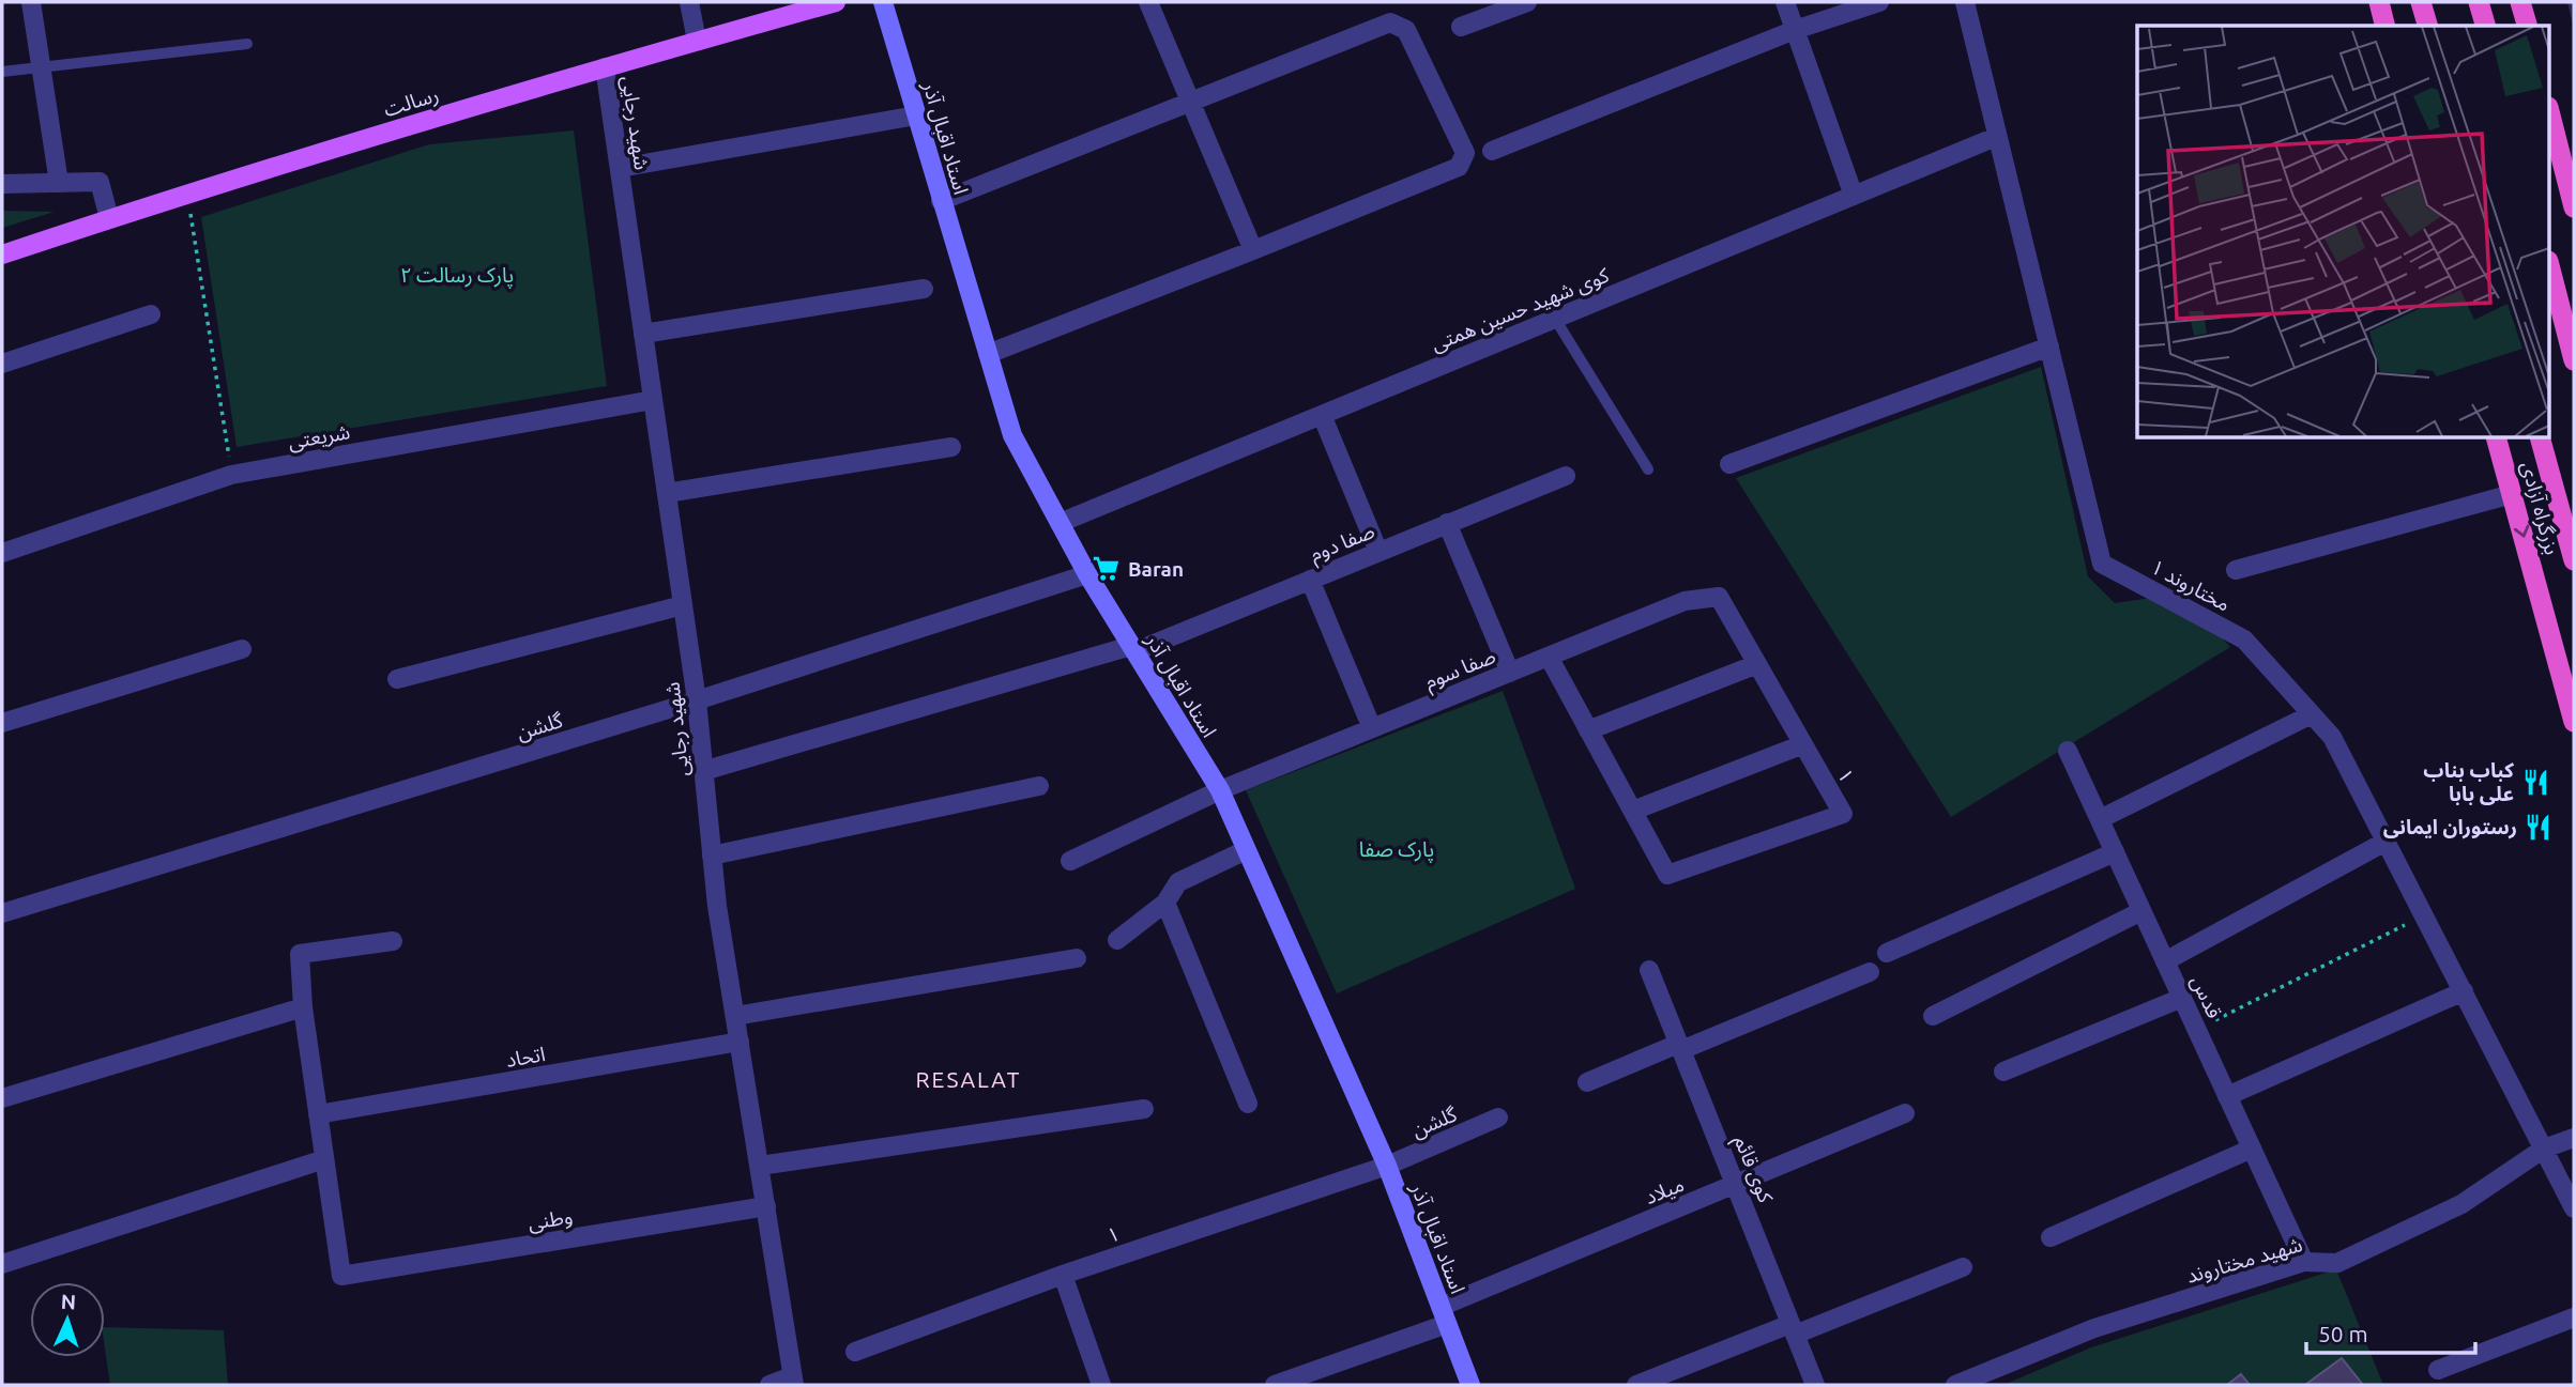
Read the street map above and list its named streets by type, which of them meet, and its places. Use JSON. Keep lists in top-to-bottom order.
{
  "streets": {
    "highway": ["بزرگراه آزادی"],
    "main road": ["رسالت", "استاد اقبال آذر"],
    "street": [
      "شهید رجایی",
      "کوی شهید حسین همتی",
      "شریعتی",
      "صفا دوم",
      "مختاروند ۱",
      "صفا سوم",
      "گلشن",
      "۱",
      "قدس",
      "اتحاد",
      "کوی قائم",
      "میلاد",
      "وطنی",
      "شهید مختاروند"
    ]
  },
  "crossings": [
    ["رسالت", "شهید رجایی"],
    ["شهید رجایی", "شریعتی"],
    ["شهید رجایی", "صفا دوم"],
    ["شهید رجایی", "گلشن"],
    ["شهید رجایی", "اتحاد"],
    ["شهید رجایی", "وطنی"],
    ["استاد اقبال آذر", "کوی شهید حسین همتی"],
    ["استاد اقبال آذر", "صفا دوم"],
    ["استاد اقبال آذر", "صفا سوم"],
    ["استاد اقبال آذر", "گلشن"],
    ["استاد اقبال آذر", "۱"],
    ["استاد اقبال آذر", "میلاد"],
    ["کوی شهید حسین همتی", "مختاروند ۱"],
    ["مختاروند ۱", "شهید مختاروند"],
    ["صفا سوم", "۱"],
    ["گلشن", "۱"],
    ["قدس", "شهید مختاروند"],
    ["کوی قائم", "میلاد"]
  ],
  "districts": ["RESALAT"],
  "parks": ["پارک رسالت ۲", "پارک صفا"],
  "places": {
    "supermarket": ["Baran"],
    "restaurant": ["کباب بناب علی بابا", "رستوران ایمانی"]
  },
  "scale_bar": "50 m",
  "north": "top"
}
